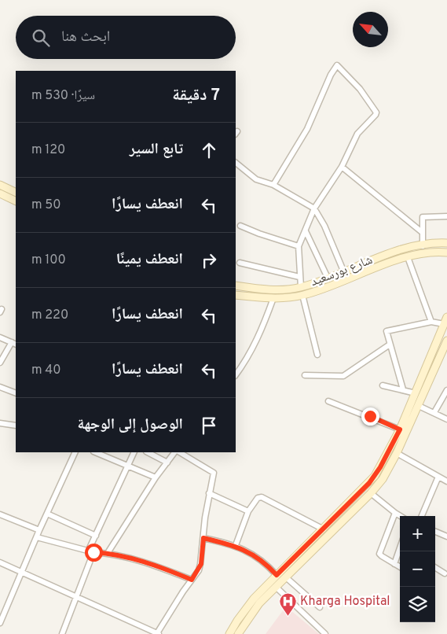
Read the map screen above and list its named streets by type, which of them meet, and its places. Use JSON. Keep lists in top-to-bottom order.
{
  "streets": {
    "street": ["شارع بورسعيد"]
  },
  "places": {
    "hospital": ["Kharga Hospital"]
  },
  "north": "top left",
  "page": {
    "search": "ابحث هنا",
    "heading": ["7 دقيقة", "سيرًا · 530 m"],
    "list": [
      ["تابع السير", "120 m"],
      ["انعطف يسارًا", "50 m"],
      ["انعطف يمينًا", "100 m"],
      ["انعطف يسارًا", "220 m"],
      ["انعطف يسارًا", "40 m"],
      "الوصول إلى الوجهة"
    ],
    "map_buttons": ["+", "−"]
  }
}
